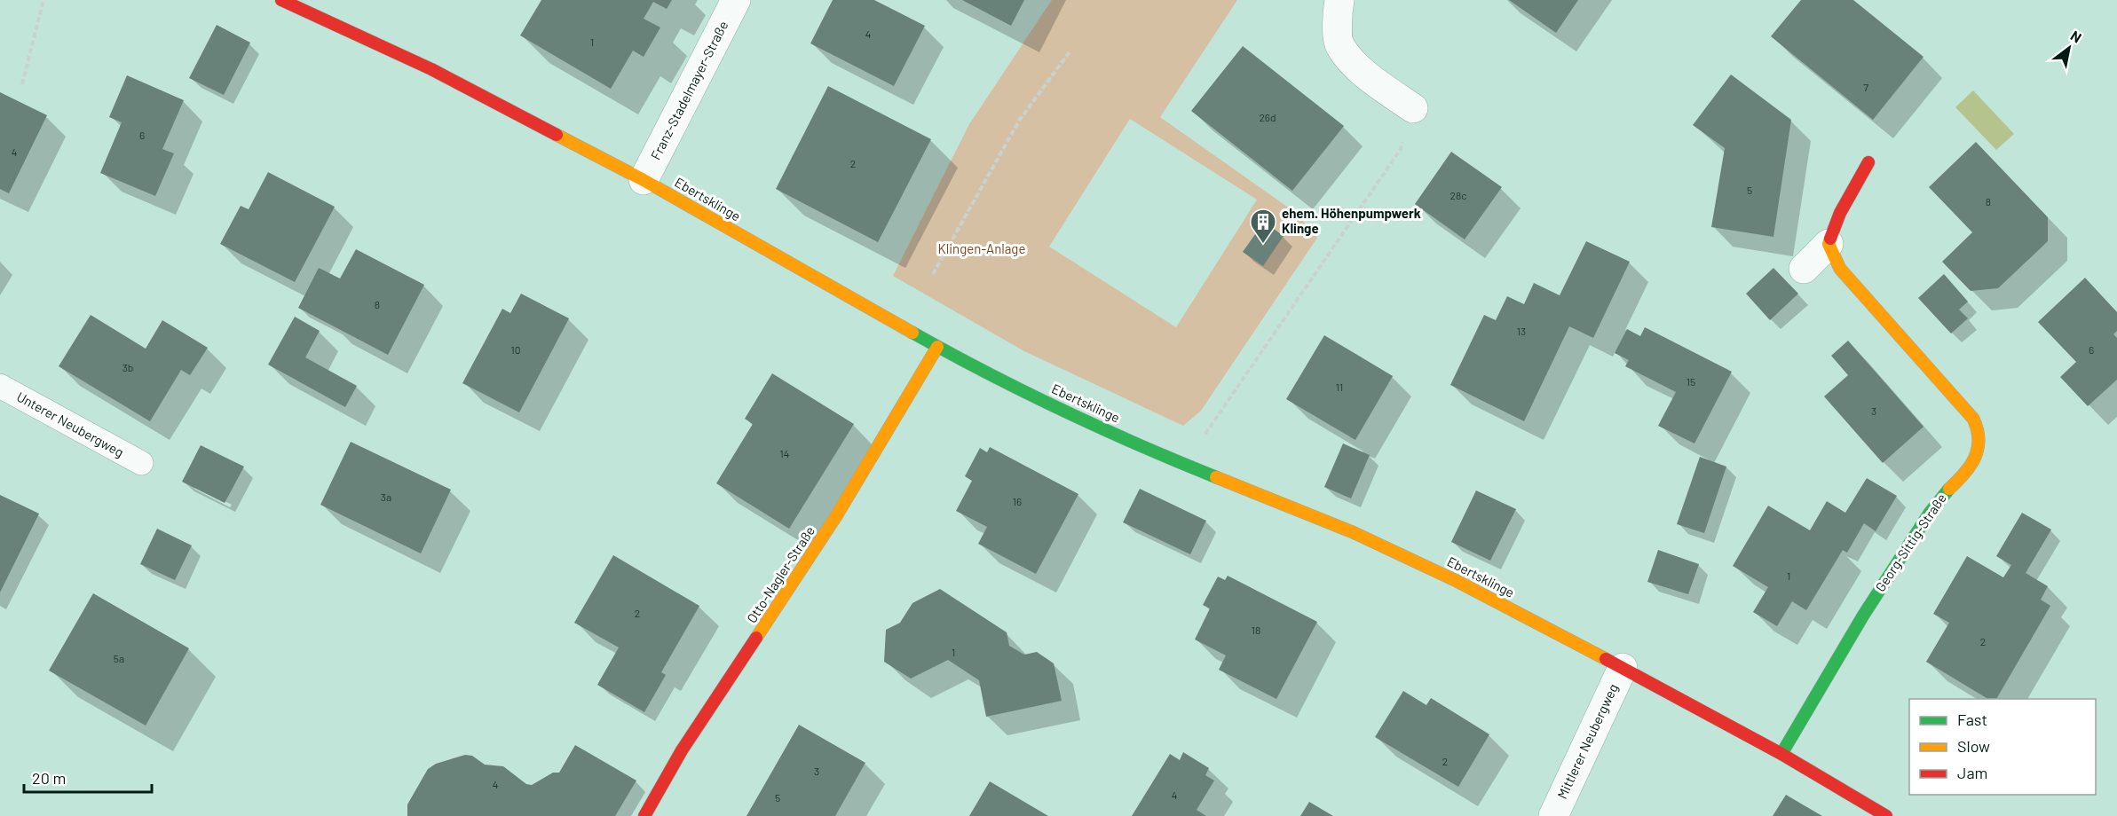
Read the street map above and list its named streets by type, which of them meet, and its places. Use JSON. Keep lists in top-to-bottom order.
{
  "streets": {
    "street": [
      "Franz-Stadelmayer-Straße",
      "Ebertsklinge",
      "Georg-Sittig-Straße",
      "Otto-Nagler-Straße",
      "Mittlerer Neubergweg"
    ],
    "lane": ["Unterer Neubergweg"]
  },
  "crossings": [
    ["Franz-Stadelmayer-Straße", "Ebertsklinge"],
    ["Ebertsklinge", "Georg-Sittig-Straße"],
    ["Ebertsklinge", "Otto-Nagler-Straße"],
    ["Ebertsklinge", "Mittlerer Neubergweg"]
  ],
  "parks": ["Klingen-Anlage"],
  "places": {
    "building": ["ehem. Höhenpumpwerk Klinge"]
  },
  "house_numbers": [
    "4",
    "1",
    "7",
    "26d",
    "6",
    "4",
    "2",
    "5",
    "28c",
    "8",
    "8",
    "13",
    "10",
    "6",
    "3b",
    "15",
    "11",
    "3",
    "14",
    "3a",
    "16",
    "1",
    "2",
    "18",
    "2",
    "1",
    "5a",
    "2",
    "3",
    "4",
    "4",
    "5"
  ],
  "legend": ["Fast", "Slow", "Jam"],
  "scale_bar": "20 m",
  "north": "top right"
}
